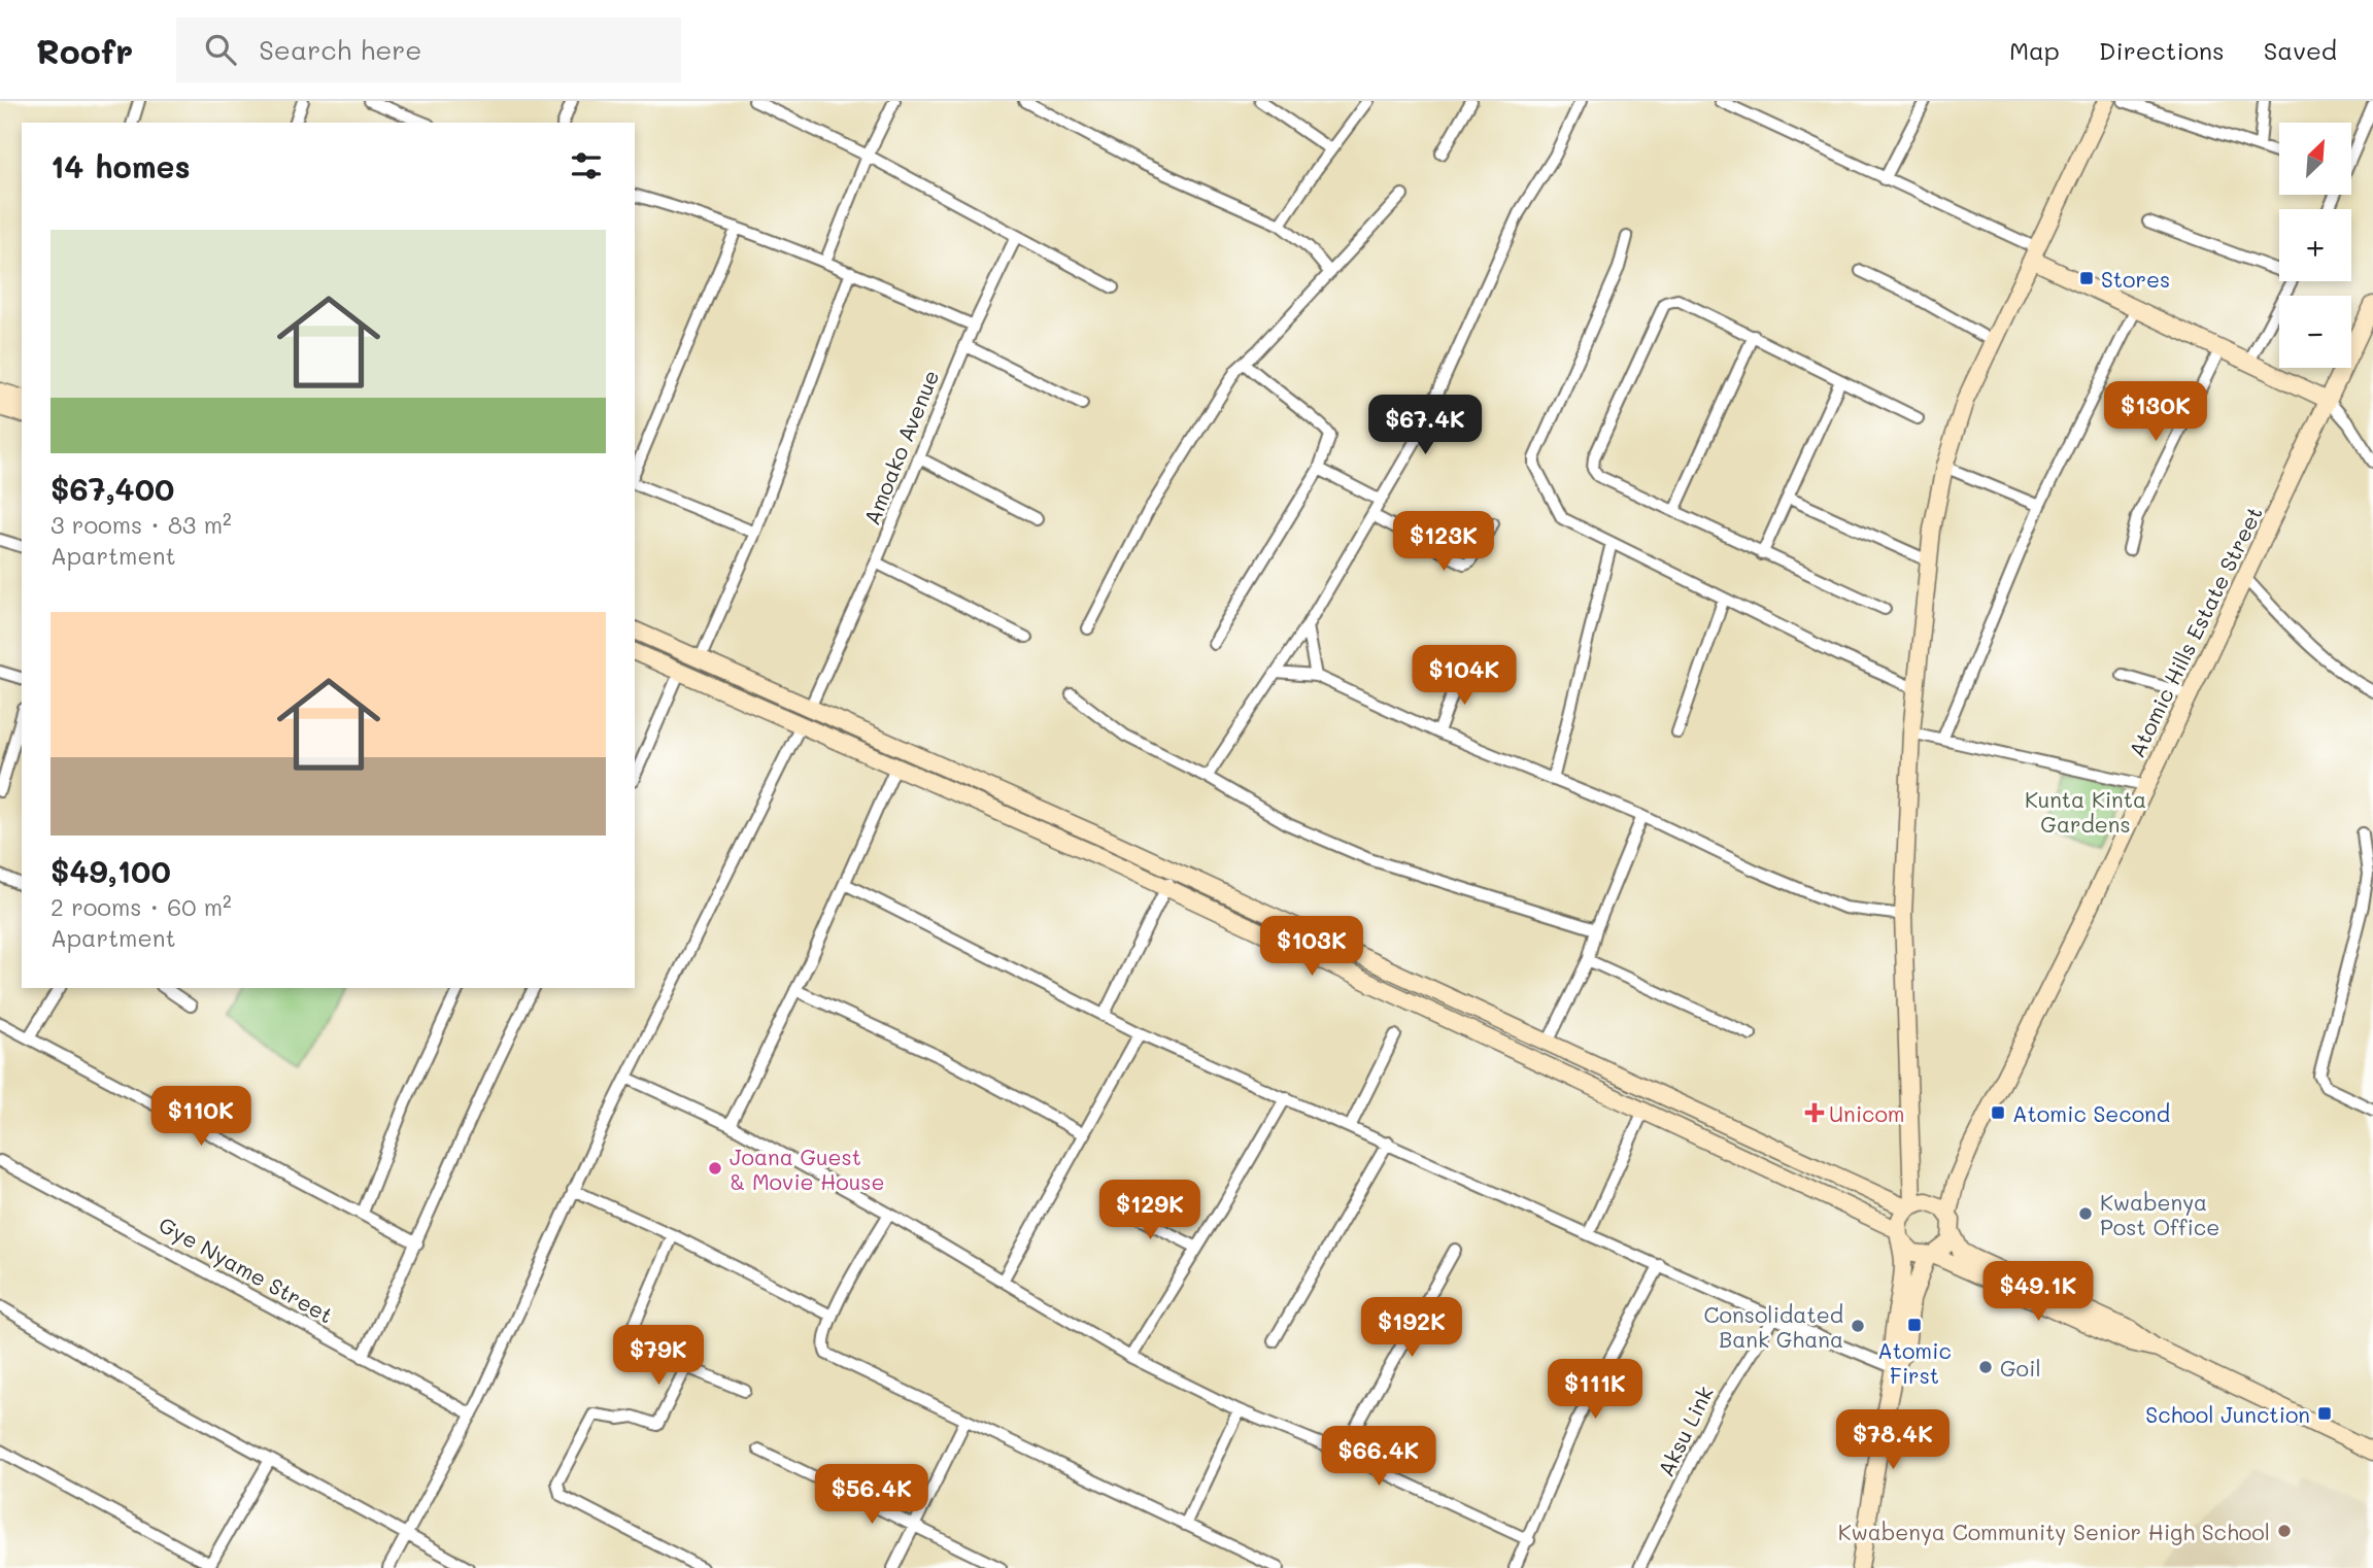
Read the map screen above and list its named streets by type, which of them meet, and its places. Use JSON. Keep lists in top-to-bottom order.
{
  "streets": {
    "main road": ["Atomic Hills Estate Street"],
    "street": ["Amoako Avenue", "Gye Nyame Street", "Aksu Link"]
  },
  "parks": ["Kunta Kinta Gardens"],
  "places": {
    "transit": [
      "Stores",
      "Atomic Second",
      "Atomic First",
      "School Junction"
    ],
    "health": ["Unicom"],
    "other": [
      "Joana Guest & Movie House",
      "Kwabenya Post Office",
      "Consolidated Bank Ghana",
      "Goil",
      "Kwabenya Community Senior High School"
    ]
  },
  "north": "top right",
  "page": {
    "header": "Roofr",
    "search": "Search here",
    "nav": ["Map", "Directions", "Saved"],
    "map_buttons": ["+", "−"],
    "heading": "14 homes",
    "list": [
      {
        "name": "$67,400",
        "note": "3 rooms · 83 m² · Apartment"
      },
      {
        "name": "$49,100",
        "note": "2 rooms · 60 m² · Apartment"
      }
    ],
    "price": [
      "$130K",
      "$67.4K",
      "$123K",
      "$104K",
      "$103K",
      "$110K",
      "$129K",
      "$49.1K",
      "$192K",
      "$79K",
      "$111K",
      "$78.4K",
      "$66.4K",
      "$56.4K"
    ]
  }
}
